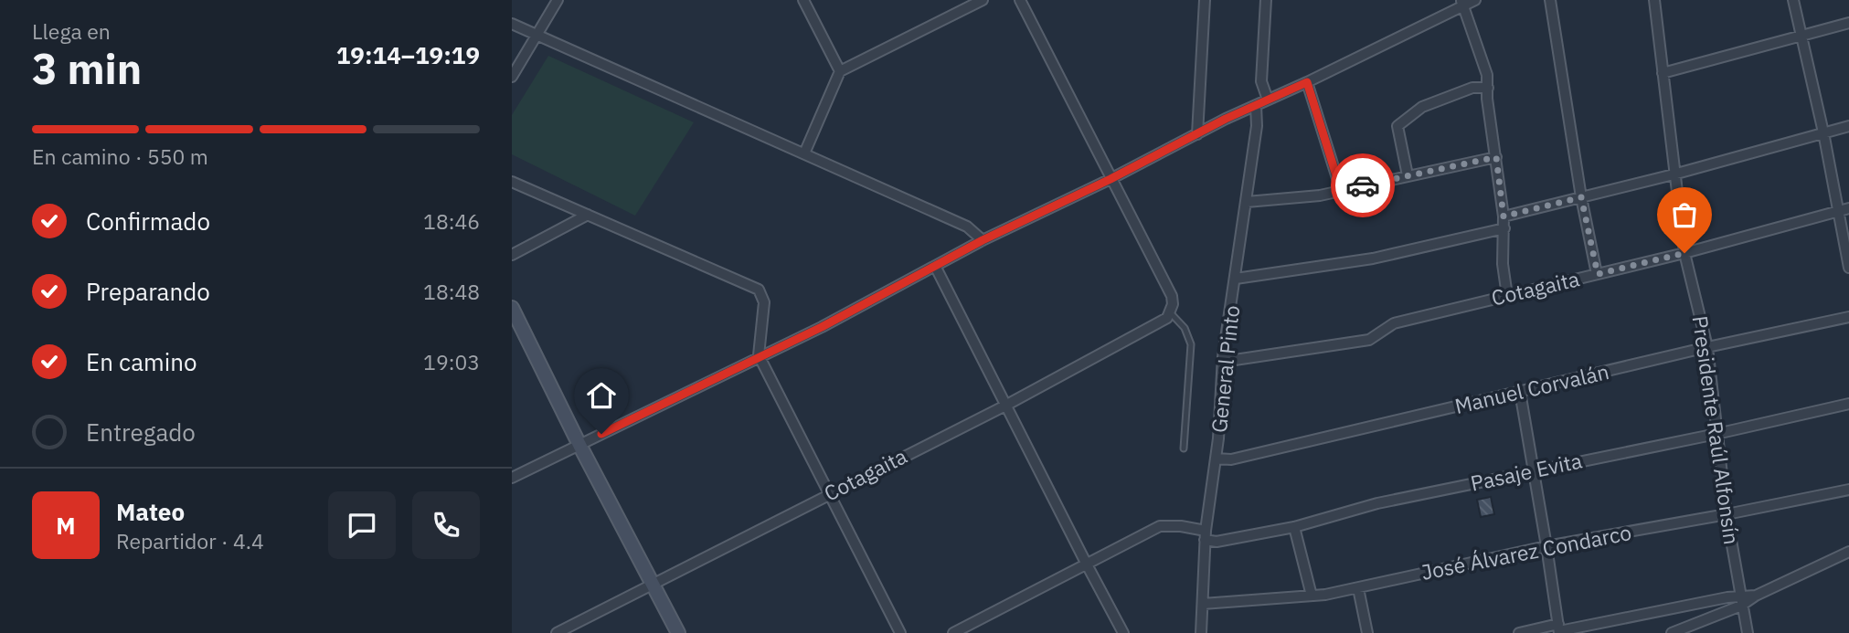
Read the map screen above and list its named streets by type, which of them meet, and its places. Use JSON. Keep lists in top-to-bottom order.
{
  "streets": {
    "street": [
      "Cotagaita",
      "General Pinto",
      "Manuel Corvalán",
      "Presidente Raúl Alfonsín",
      "Pasaje Evita",
      "José Álvarez Condarco"
    ]
  },
  "crossings": [
    ["Cotagaita", "General Pinto"],
    ["Cotagaita", "Presidente Raúl Alfonsín"],
    ["General Pinto", "Manuel Corvalán"],
    ["General Pinto", "Pasaje Evita"],
    ["General Pinto", "José Álvarez Condarco"],
    ["Manuel Corvalán", "Presidente Raúl Alfonsín"],
    ["Presidente Raúl Alfonsín", "Pasaje Evita"],
    ["Presidente Raúl Alfonsín", "José Álvarez Condarco"]
  ],
  "page": {
    "heading": ["3 min", "Llega en", "19:14–19:19"],
    "panel": ["Mateo", "Repartidor · 4.4"],
    "bar": "En camino · 550 m",
    "list": [
      ["Confirmado", "18:46"],
      ["Preparando", "18:48"],
      ["En camino", "19:03"],
      "Entregado"
    ],
    "round": "M"
  }
}
